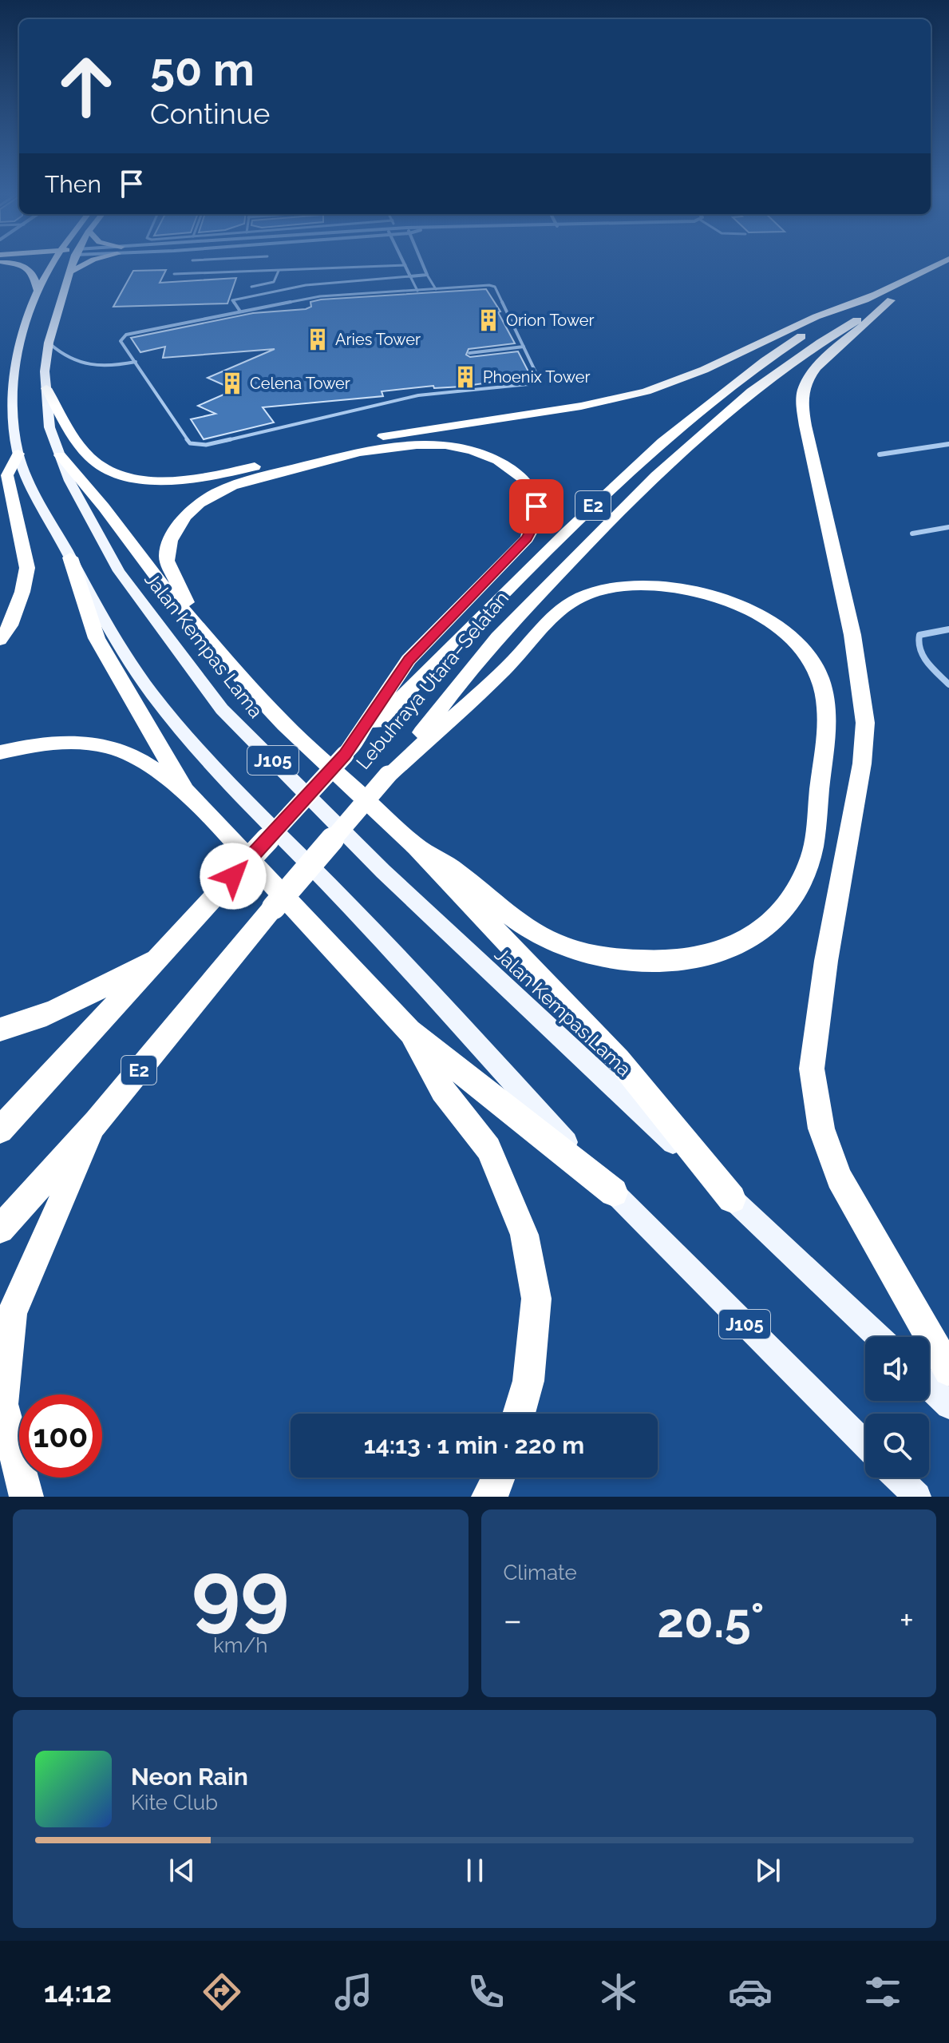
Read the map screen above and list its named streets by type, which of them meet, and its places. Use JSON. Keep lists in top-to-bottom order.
{
  "streets": {
    "highway": ["E2", "Lebuhraya Utara–Selatan"],
    "main road": ["Jalan Kempas Lama", "J105"]
  },
  "crossings": [
    ["Jalan Kempas Lama", "J105"]
  ],
  "places": {
    "building": [
      "Orion Tower",
      "Aries Tower",
      "Phoenix Tower",
      "Celena Tower"
    ]
  },
  "page": {
    "turn": ["50 m", "Continue"],
    "then": "Then",
    "limit": "100",
    "trip": "14:13 · 1 min · 220 m",
    "tile": [
      ["99", "km/h"],
      "Climate"
    ],
    "heat": ["−", "20.5°", "+"],
    "song": ["Neon Rain", "Kite Club"],
    "tabs": "14:12"
  }
}
